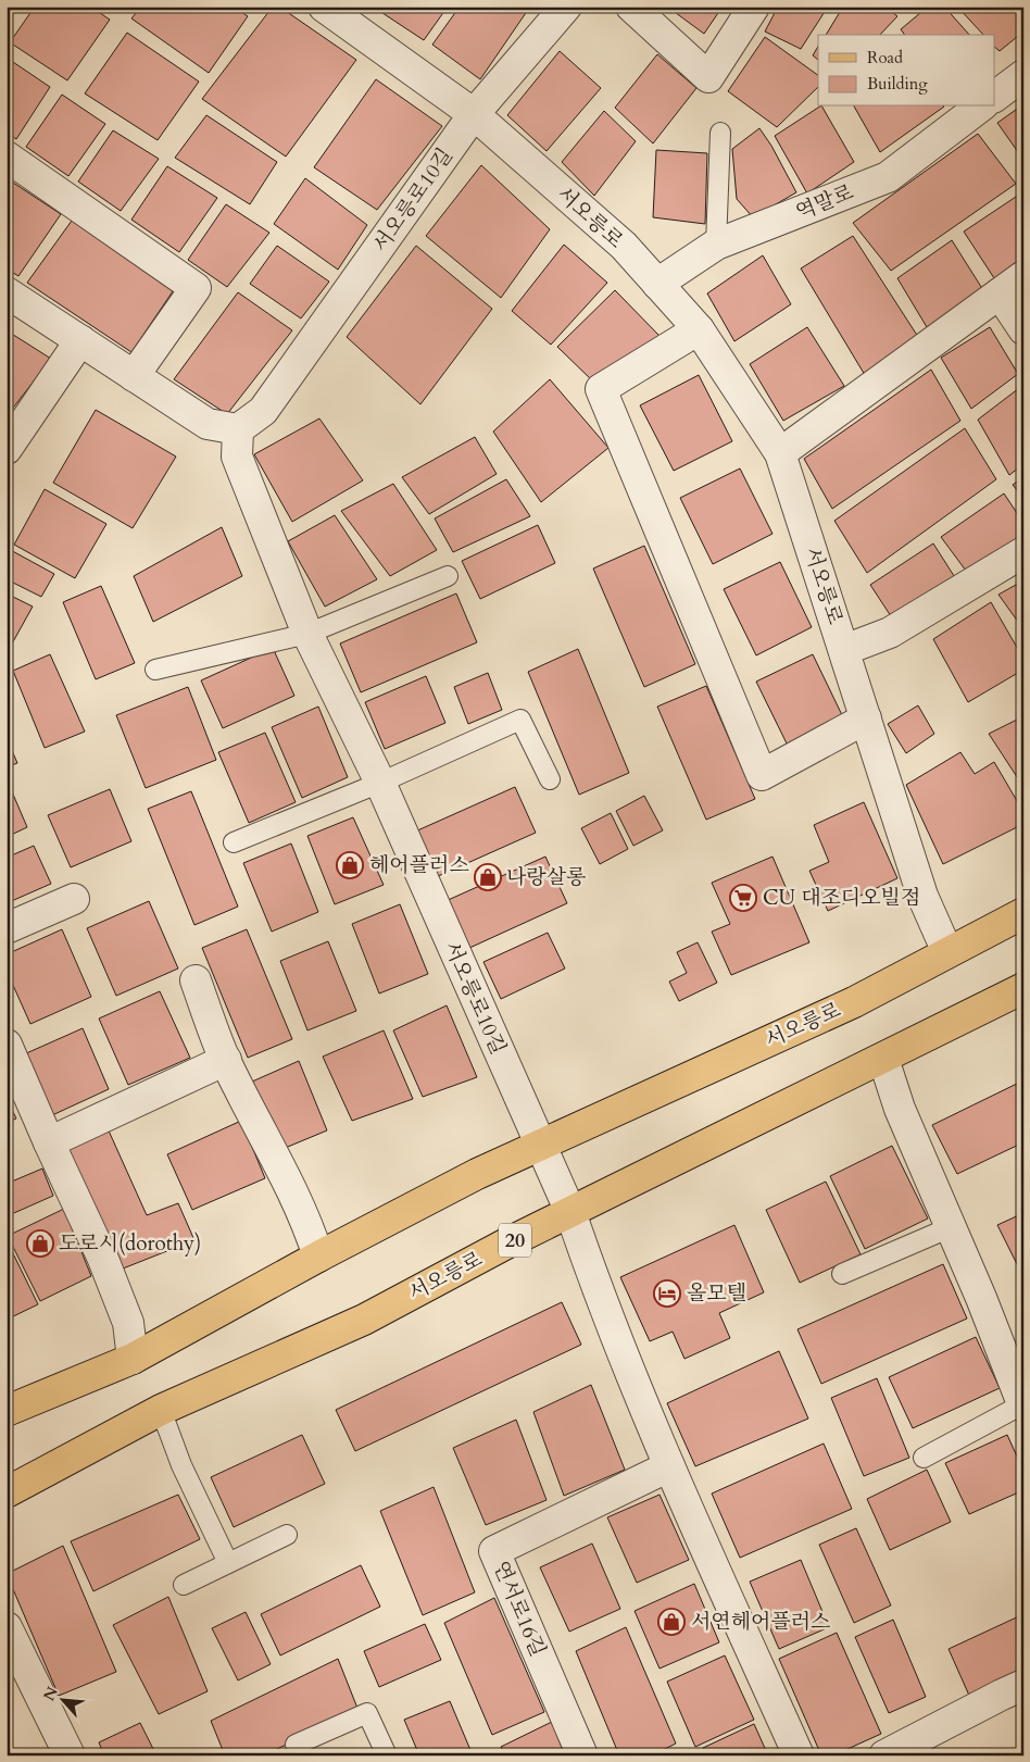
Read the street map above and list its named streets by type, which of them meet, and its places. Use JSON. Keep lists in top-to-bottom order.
{
  "streets": {
    "main road": ["서오릉로", "20"],
    "street": ["서오릉로10길", "역말로", "연서로16길"]
  },
  "crossings": [
    ["서오릉로10길", "서오릉로"],
    ["역말로", "서오릉로"]
  ],
  "places": {
    "shop": [
      "헤어플러스",
      "나랑살롱",
      "도로시(dorothy)",
      "서연헤어플러스"
    ],
    "supermarket": ["CU 대조디오빌점"],
    "hotel": ["올모텔"]
  },
  "legend": ["Road", "Building"],
  "north": "top left"
}
